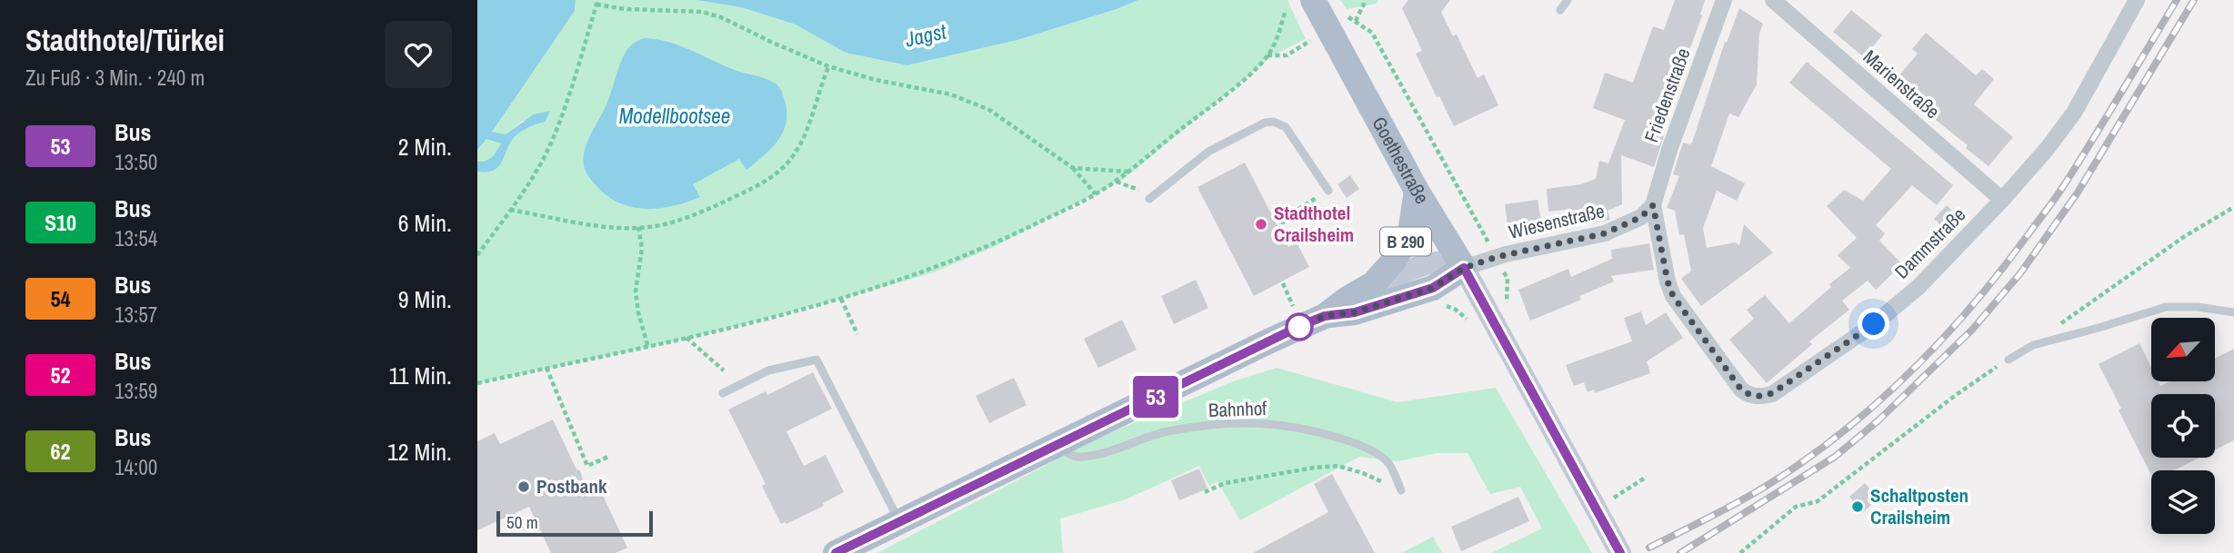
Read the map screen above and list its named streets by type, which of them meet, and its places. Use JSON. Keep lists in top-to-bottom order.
{
  "streets": {
    "main road": ["Goethestraße", "B 290"],
    "street": [
      "Marienstraße",
      "Friedenstraße",
      "Wiesenstraße",
      "Dammstraße"
    ],
    "lane": ["Bahnhof"]
  },
  "crossings": [
    ["Marienstraße", "Dammstraße"],
    ["Friedenstraße", "Wiesenstraße"],
    ["Friedenstraße", "Dammstraße"],
    ["Goethestraße", "Wiesenstraße"],
    ["Goethestraße", "B 290"],
    ["Wiesenstraße", "B 290"],
    ["Wiesenstraße", "Dammstraße"],
    ["B 290", "Bahnhof"]
  ],
  "water": ["Jagst", "Modellbootsee"],
  "places": ["Stadthotel Crailsheim", "Postbank", "Schaltposten Crailsheim"],
  "lines": ["bus line 53"],
  "scale_bar": "50 m",
  "north": "bottom left",
  "page": {
    "heading": ["Stadthotel/Türkei", "Zu Fuß · 3 Min. · 240 m"],
    "on_map": "53",
    "list": [
      {
        "mark": "53",
        "name": "Bus",
        "note": "13:50",
        "value": "2 Min."
      },
      {
        "mark": "S10",
        "name": "Bus",
        "note": "13:54",
        "value": "6 Min."
      },
      {
        "mark": "54",
        "name": "Bus",
        "note": "13:57",
        "value": "9 Min."
      },
      {
        "mark": "52",
        "name": "Bus",
        "note": "13:59",
        "value": "11 Min."
      },
      {
        "mark": "62",
        "name": "Bus",
        "note": "14:00",
        "value": "12 Min."
      }
    ],
    "scale": "50 m"
  }
}
